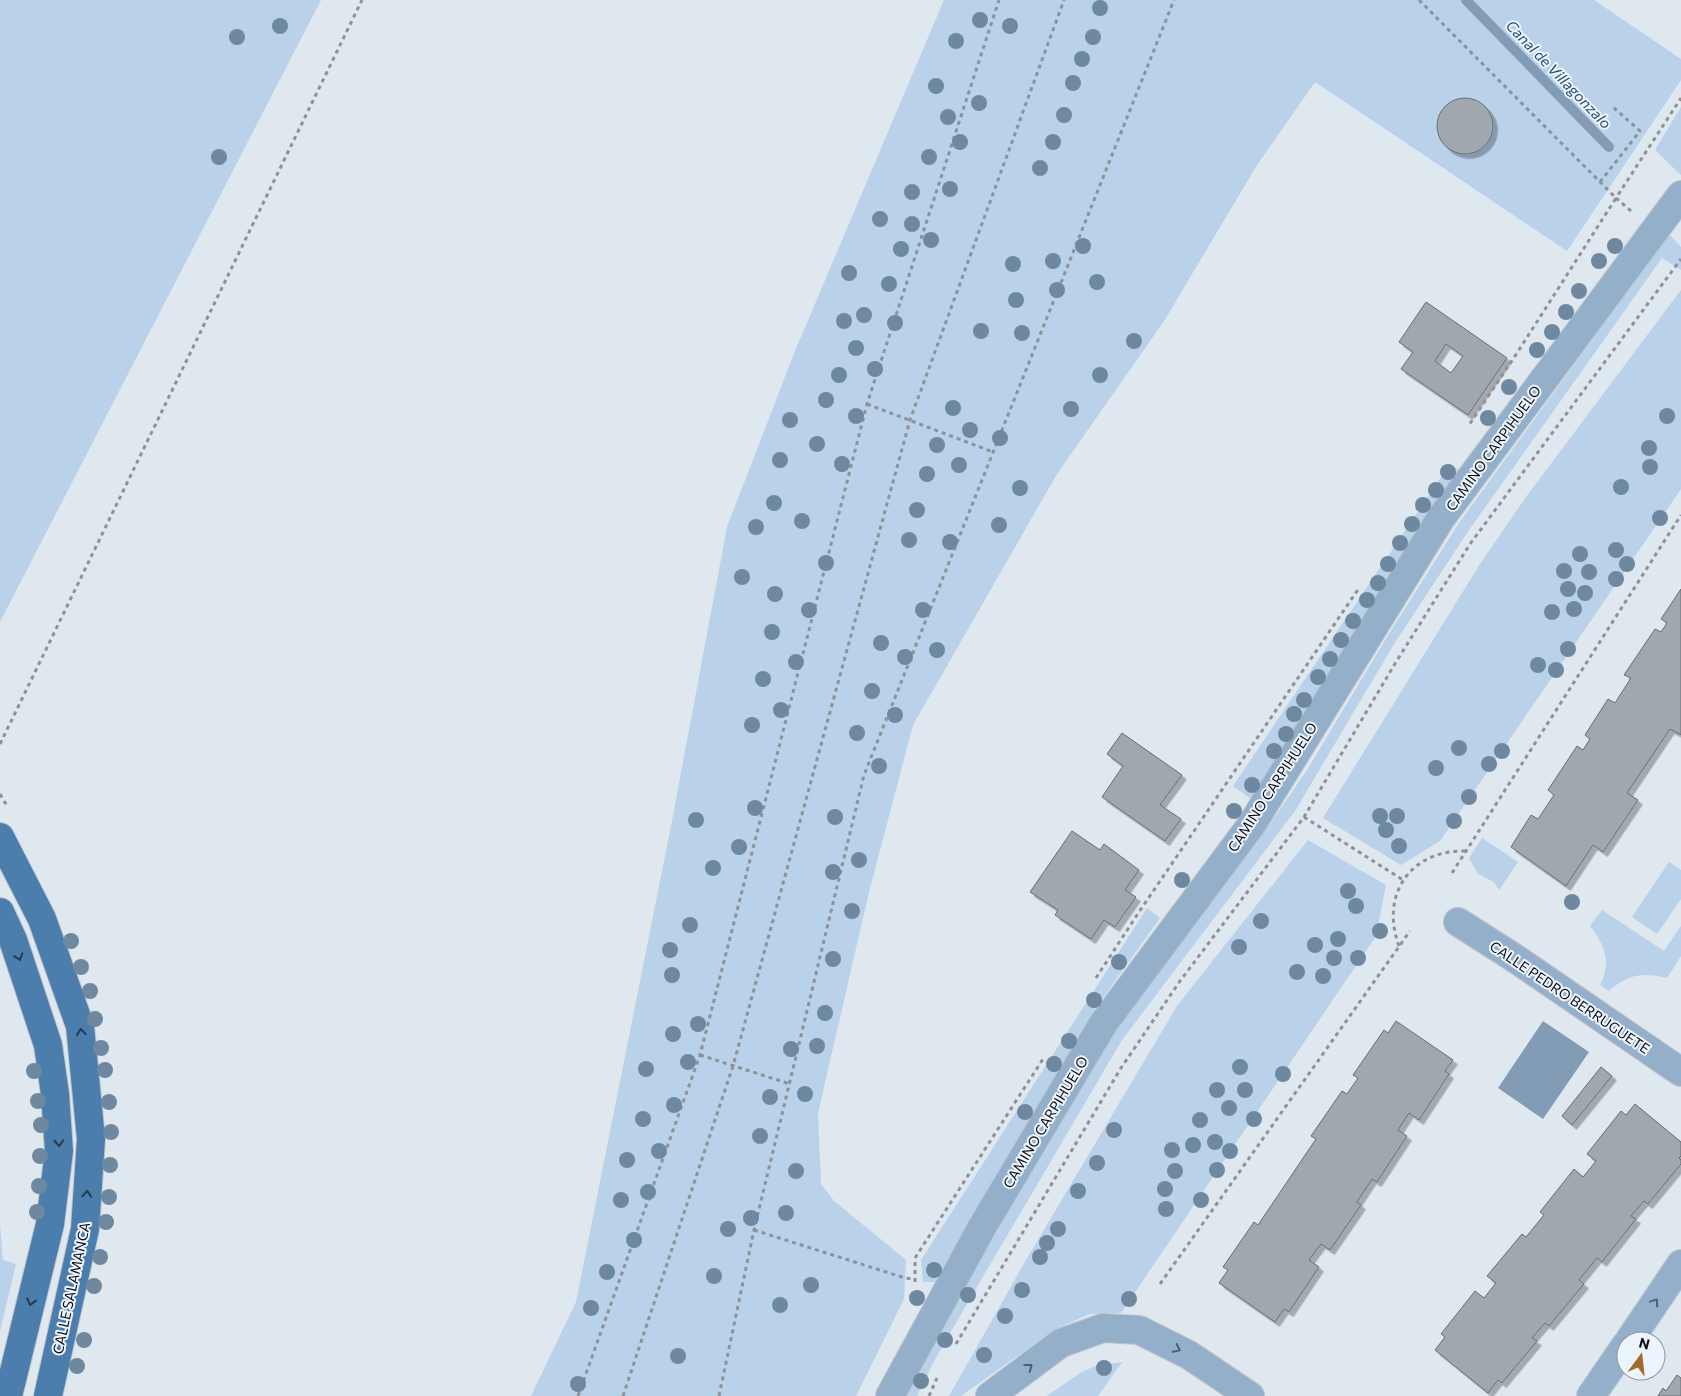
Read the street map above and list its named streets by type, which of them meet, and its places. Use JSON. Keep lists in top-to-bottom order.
{
  "streets": {
    "main road": ["CALLE SALAMANCA"],
    "street": ["CAMINO CARPIHUELO", "CALLE PEDRO BERRUGUETE"]
  },
  "water": ["Canal de Villagonzalo"],
  "north": "top"
}
